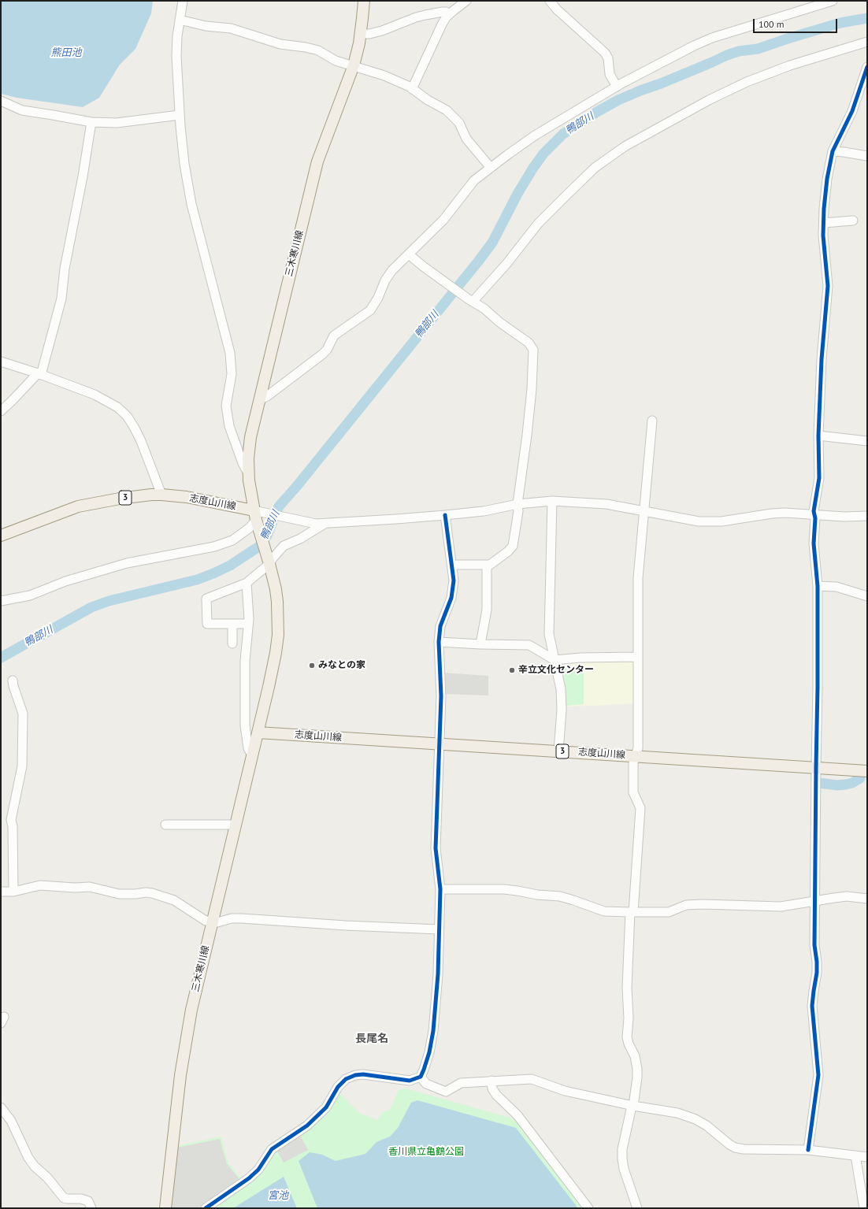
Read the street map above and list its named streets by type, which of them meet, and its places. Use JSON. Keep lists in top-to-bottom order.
{
  "streets": {
    "main road": ["三木寒川線", "3", "志度山川線"]
  },
  "crossings": [
    ["三木寒川線", "志度山川線"]
  ],
  "districts": ["長尾名"],
  "water": ["熊田池", "鴨部川", "宮池"],
  "parks": ["香川県立亀鶴公園"],
  "places": ["みなとの家", "辛立文化センター"],
  "scale_bar": "100 m"
}
